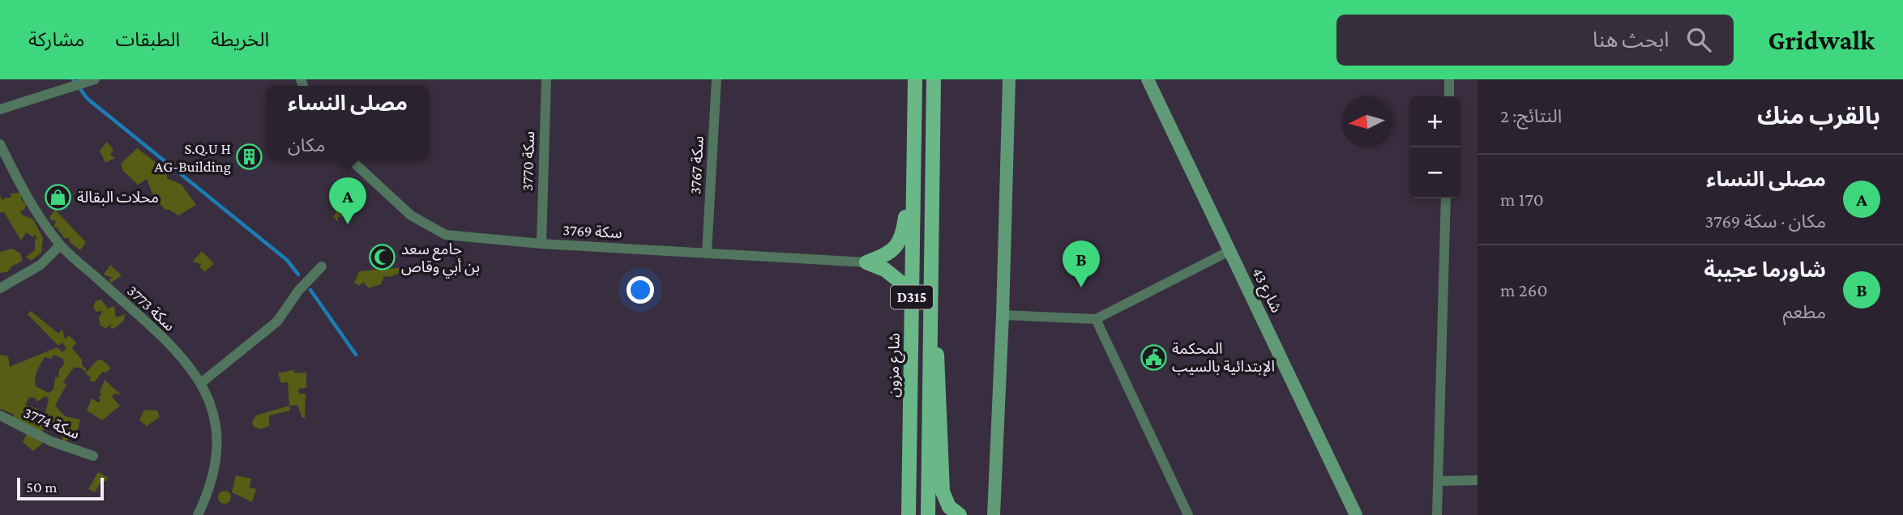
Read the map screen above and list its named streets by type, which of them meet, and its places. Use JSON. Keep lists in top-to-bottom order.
{
  "streets": {
    "main road": ["D315", "شارع مزون"],
    "street": [
      "سكة 3770",
      "سكة 3767",
      "سكة 3769",
      "شارع 43",
      "سكة 3773",
      "سكة 3774"
    ]
  },
  "crossings": [
    ["سكة 3770", "سكة 3769"],
    ["سكة 3767", "سكة 3769"]
  ],
  "places": {
    "building": ["S.Q.U H AG-Building"],
    "shop": ["محلات البقالة"],
    "mosque": ["جامع سعد بن أبي وقاص"],
    "public building": ["المحكمة الإبتدائية بالسيب"]
  },
  "scale_bar": "50 m",
  "north": "left",
  "page": {
    "header": "Gridwalk",
    "search": "ابحث هنا",
    "nav": ["الخريطة", "الطبقات", "مشاركة"],
    "heading": ["بالقرب منك", "النتائج: 2"],
    "popup": ["مصلى النساء", "مكان"],
    "map_buttons": ["+", "−"],
    "list": [
      {
        "mark": "A",
        "name": "مصلى النساء",
        "note": "مكان · سكة 3769",
        "value": "170 m"
      },
      {
        "mark": "B",
        "name": "شاورما عجيبة",
        "note": "مطعم",
        "value": "260 m"
      }
    ],
    "pins": ["A", "B"],
    "scale": "50 m"
  }
}
